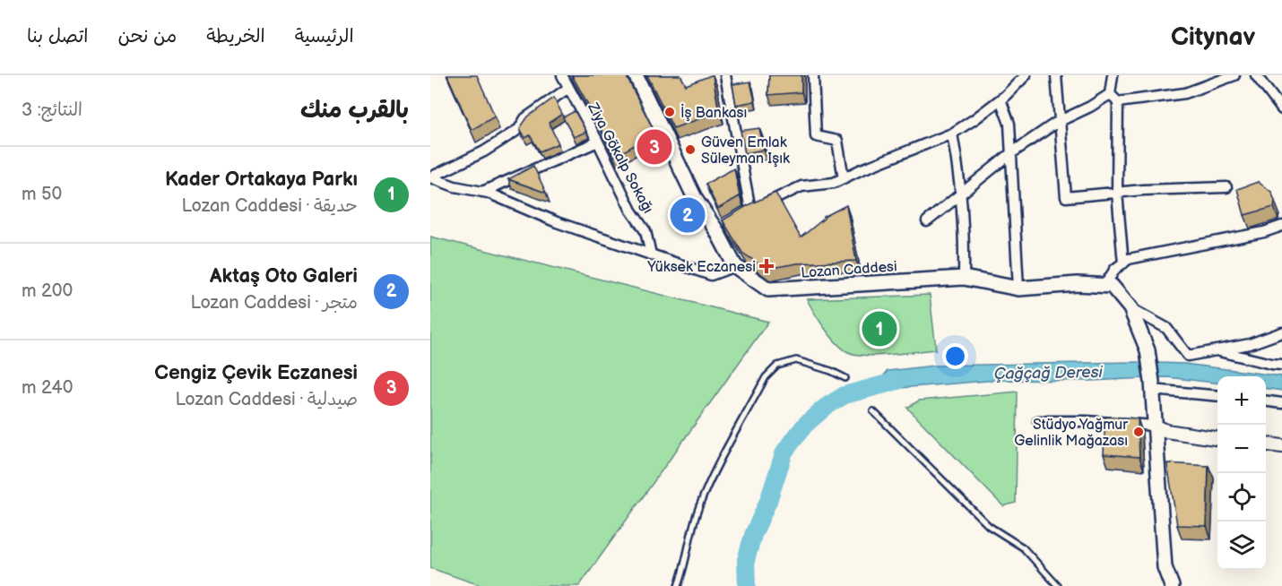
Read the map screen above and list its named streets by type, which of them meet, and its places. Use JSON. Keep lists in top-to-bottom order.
{
  "streets": {
    "main road": ["Lozan Caddesi"],
    "street": ["Ziya Gökalp Sokağı"]
  },
  "water": ["Çağçağ Deresi"],
  "places": {
    "other": ["İş Bankası", "Güven Emlak Süleyman Işık", "Stüdyo Yağmur Gelinlik Mağazası"],
    "health": ["Yüksek Eczanesi"]
  },
  "page": {
    "header": "Citynav",
    "nav": [
      "الرئيسية",
      "الخريطة",
      "من نحن",
      "اتصل بنا"
    ],
    "heading": ["بالقرب منك", "النتائج: 3"],
    "pins": ["3", "2", "1"],
    "list": [
      {
        "mark": "1",
        "name": "Kader Ortakaya Parkı",
        "note": "حديقة · Lozan Caddesi",
        "value": "50 m"
      },
      {
        "mark": "2",
        "name": "Aktaş Oto Galeri",
        "note": "متجر · Lozan Caddesi",
        "value": "200 m"
      },
      {
        "mark": "3",
        "name": "Cengiz Çevik Eczanesi",
        "note": "صيدلية · Lozan Caddesi",
        "value": "240 m"
      }
    ],
    "map_buttons": ["+", "−"]
  }
}
